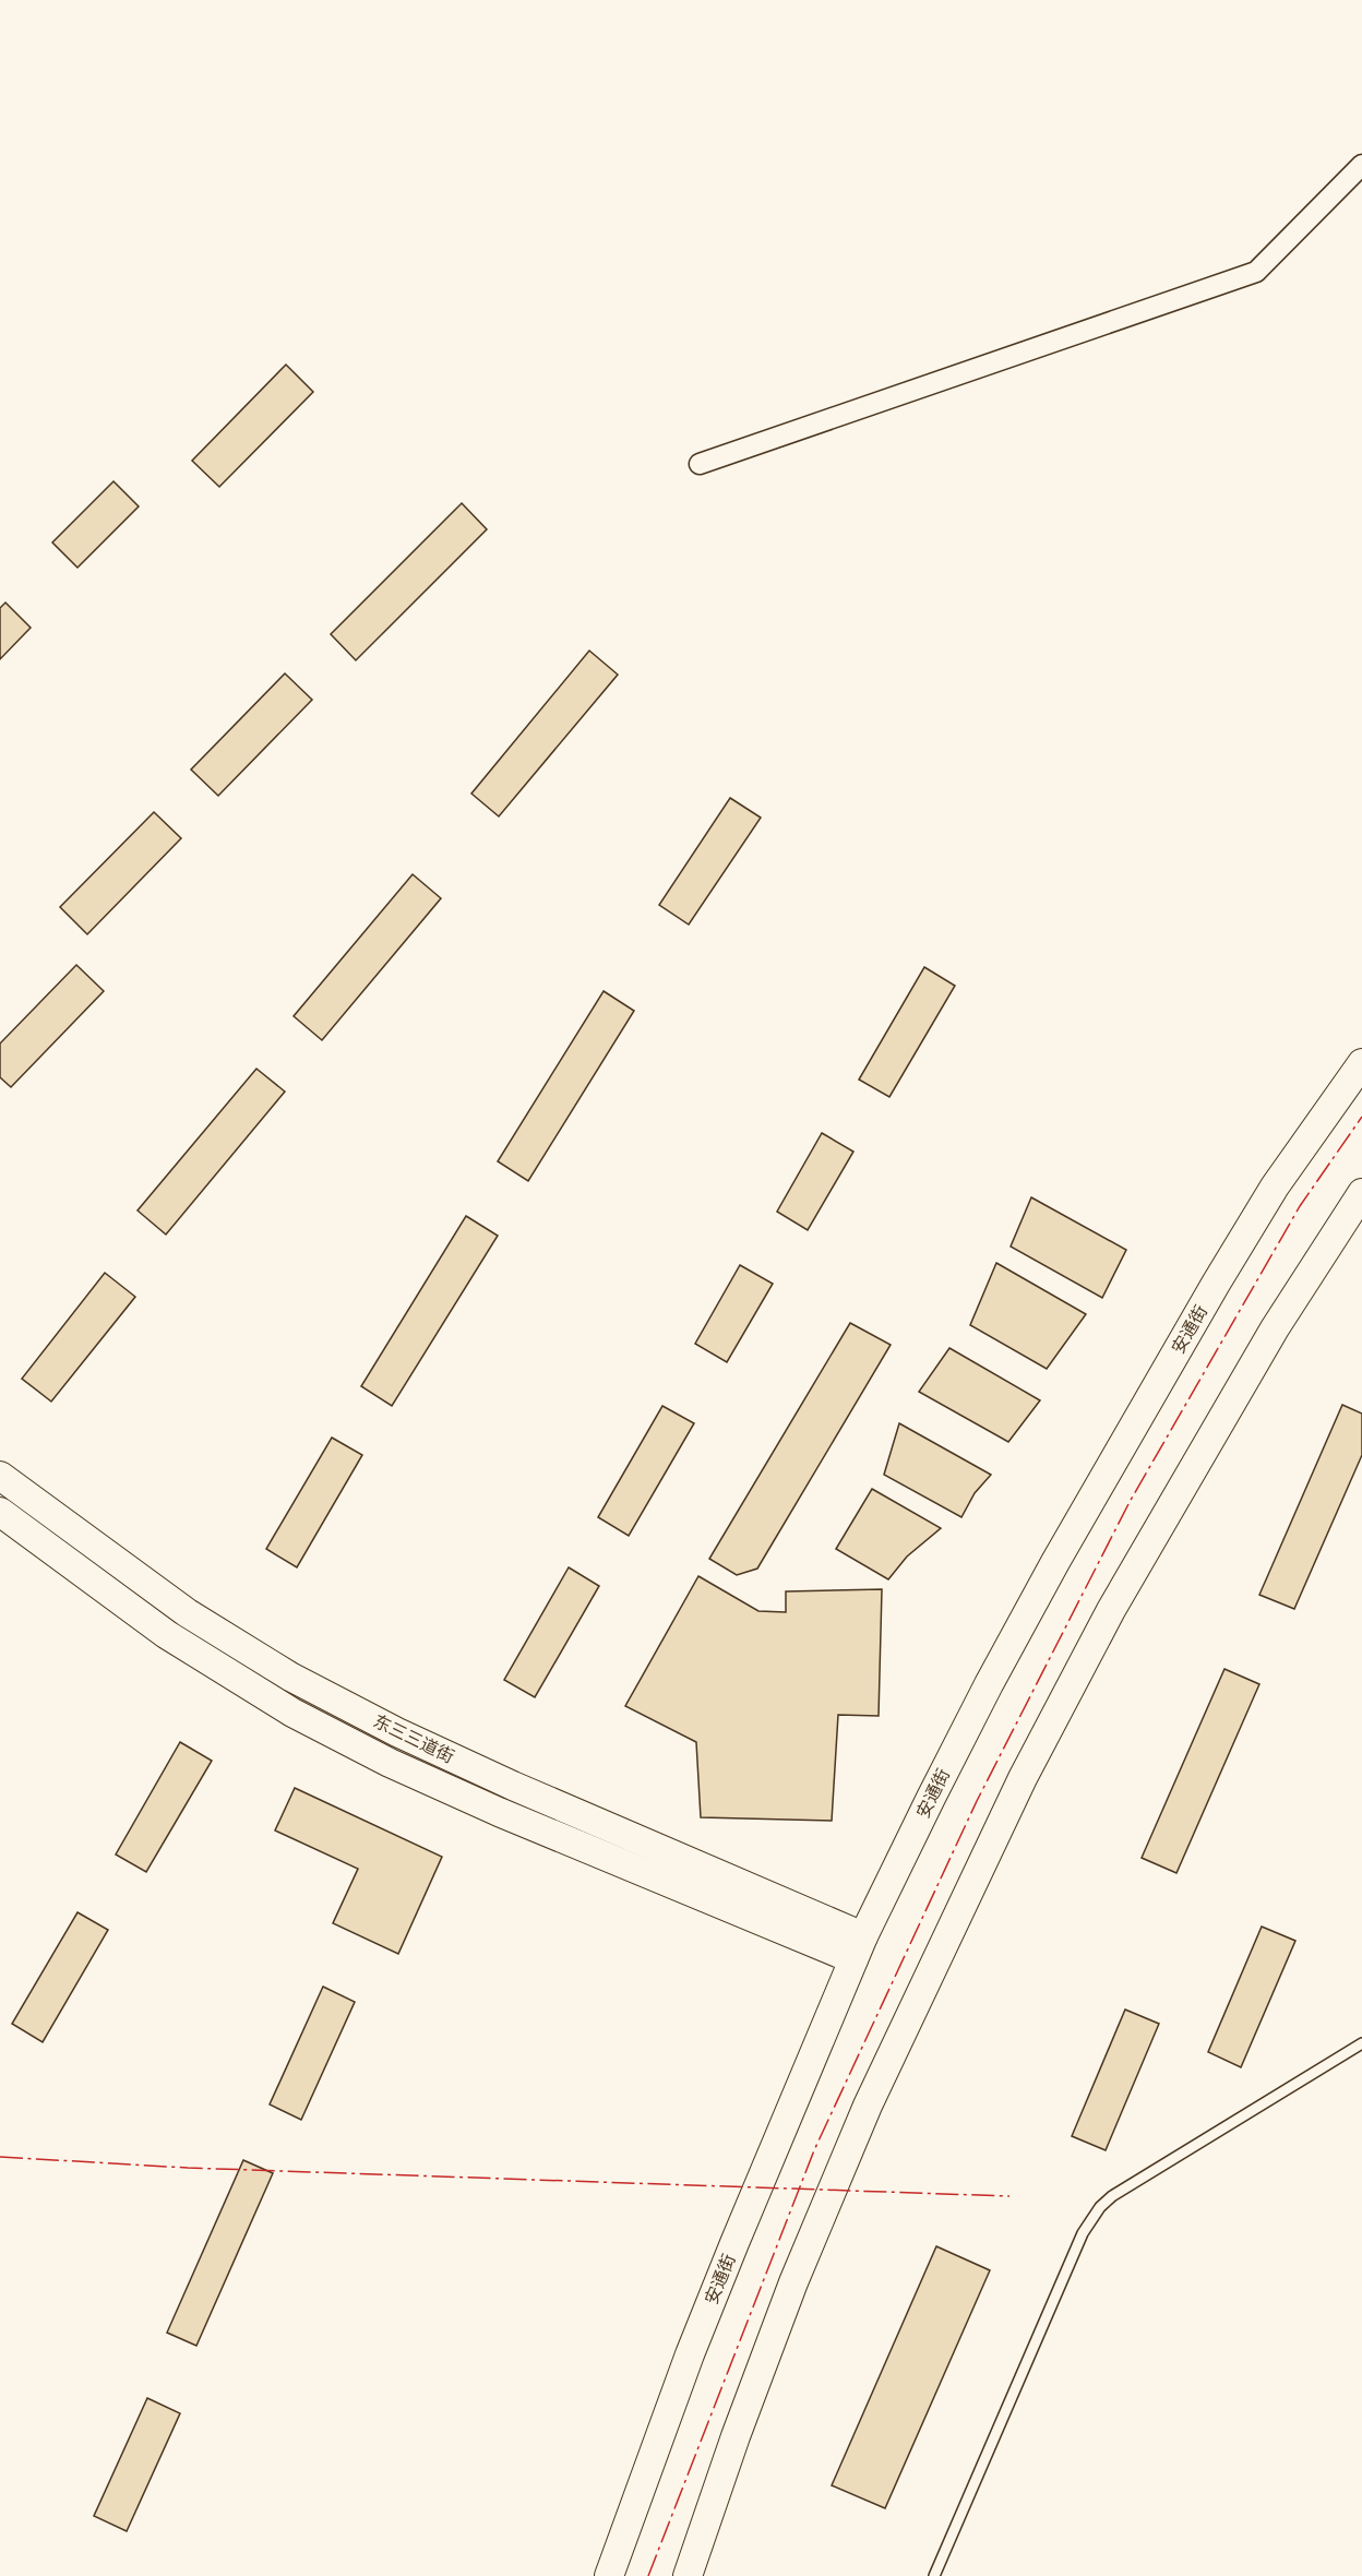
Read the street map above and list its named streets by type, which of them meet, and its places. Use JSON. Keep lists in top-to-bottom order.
{
  "streets": {
    "main road": ["安通街", "东三三道街"]
  },
  "crossings": [
    ["安通街", "东三三道街"]
  ]
}
